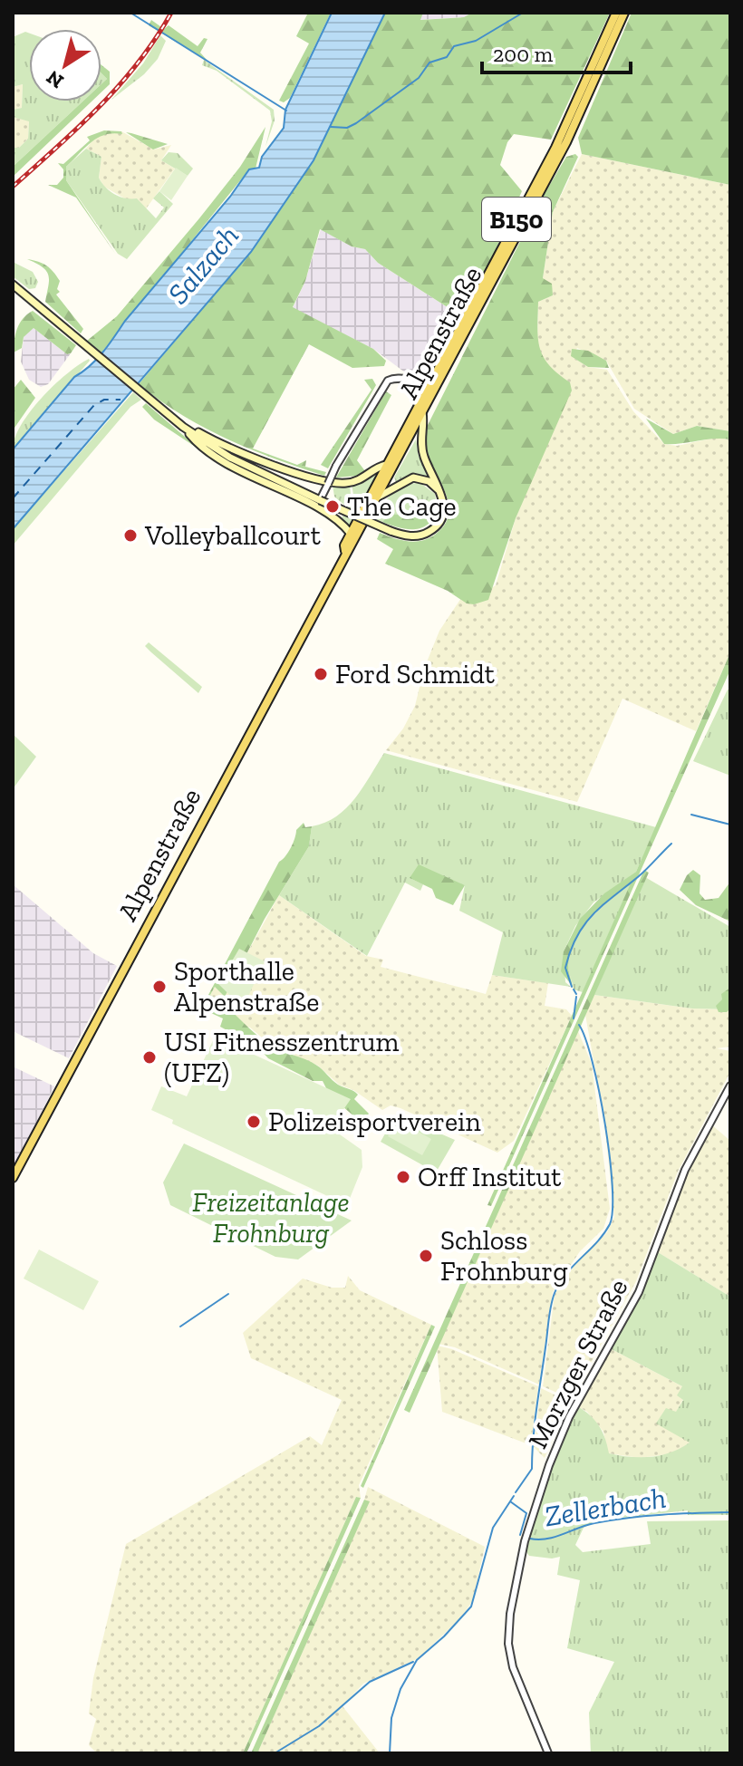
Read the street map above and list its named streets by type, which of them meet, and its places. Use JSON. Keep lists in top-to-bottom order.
{
  "streets": {
    "main road": ["B150", "Alpenstraße"],
    "street": ["Morzger Straße"]
  },
  "water": ["Salzach", "Zellerbach"],
  "parks": ["Freizeitanlage Frohnburg"],
  "places": [
    "The Cage",
    "Volleyballcourt",
    "Ford Schmidt",
    "Sporthalle Alpenstraße",
    "USI Fitnesszentrum (UFZ)",
    "Polizeisportverein",
    "Orff Institut",
    "Schloss Frohnburg"
  ],
  "scale_bar": "200 m",
  "north": "bottom left"
}
